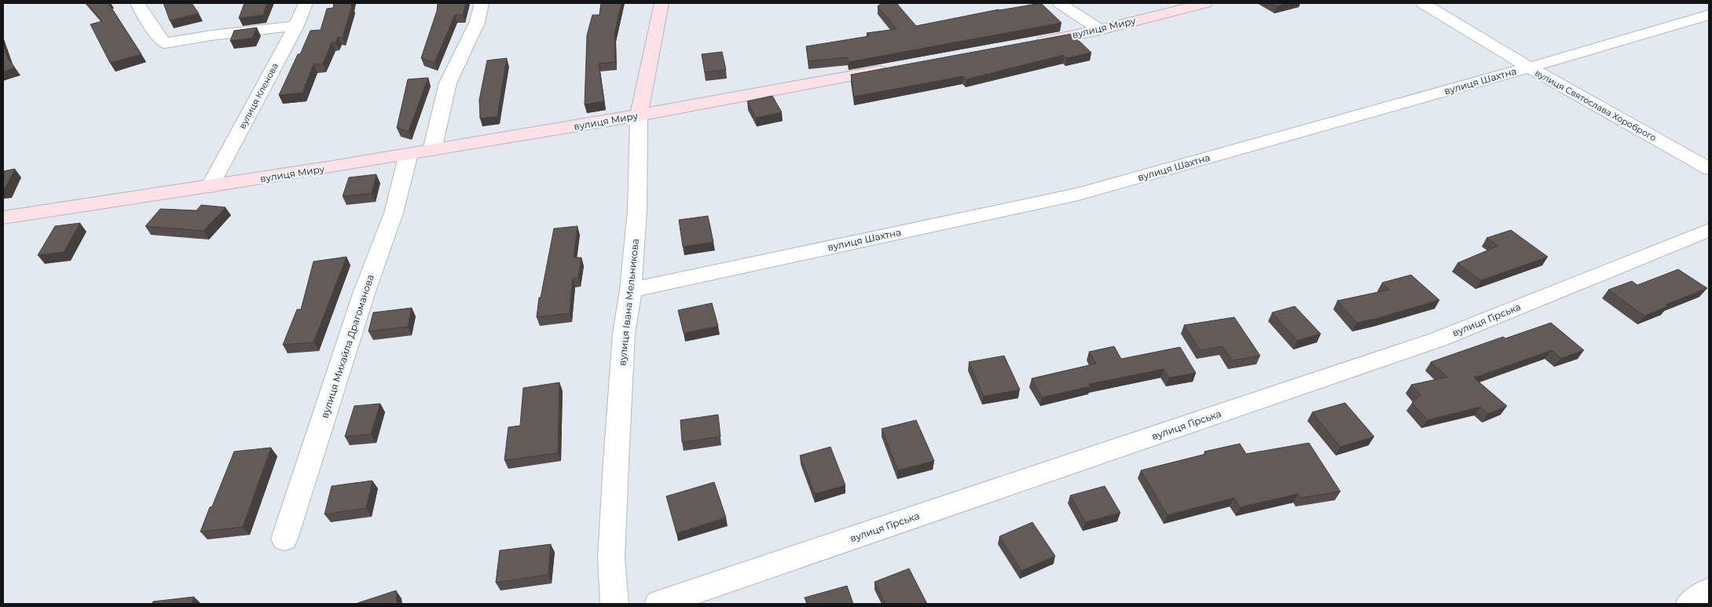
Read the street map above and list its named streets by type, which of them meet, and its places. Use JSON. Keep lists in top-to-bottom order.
{
  "streets": {
    "street": [
      "вулиця Миру",
      "вулиця Шахтна",
      "вулиця Кленова",
      "вулиця Святослава Хороброго",
      "вулиця Івана Мельникова",
      "вулиця Гірська",
      "вулиця Михайла Драгоманова"
    ]
  },
  "crossings": [
    ["вулиця Миру", "вулиця Кленова"],
    ["вулиця Миру", "вулиця Івана Мельникова"],
    ["вулиця Миру", "вулиця Михайла Драгоманова"],
    ["вулиця Шахтна", "вулиця Святослава Хороброго"],
    ["вулиця Шахтна", "вулиця Івана Мельникова"]
  ]
}
